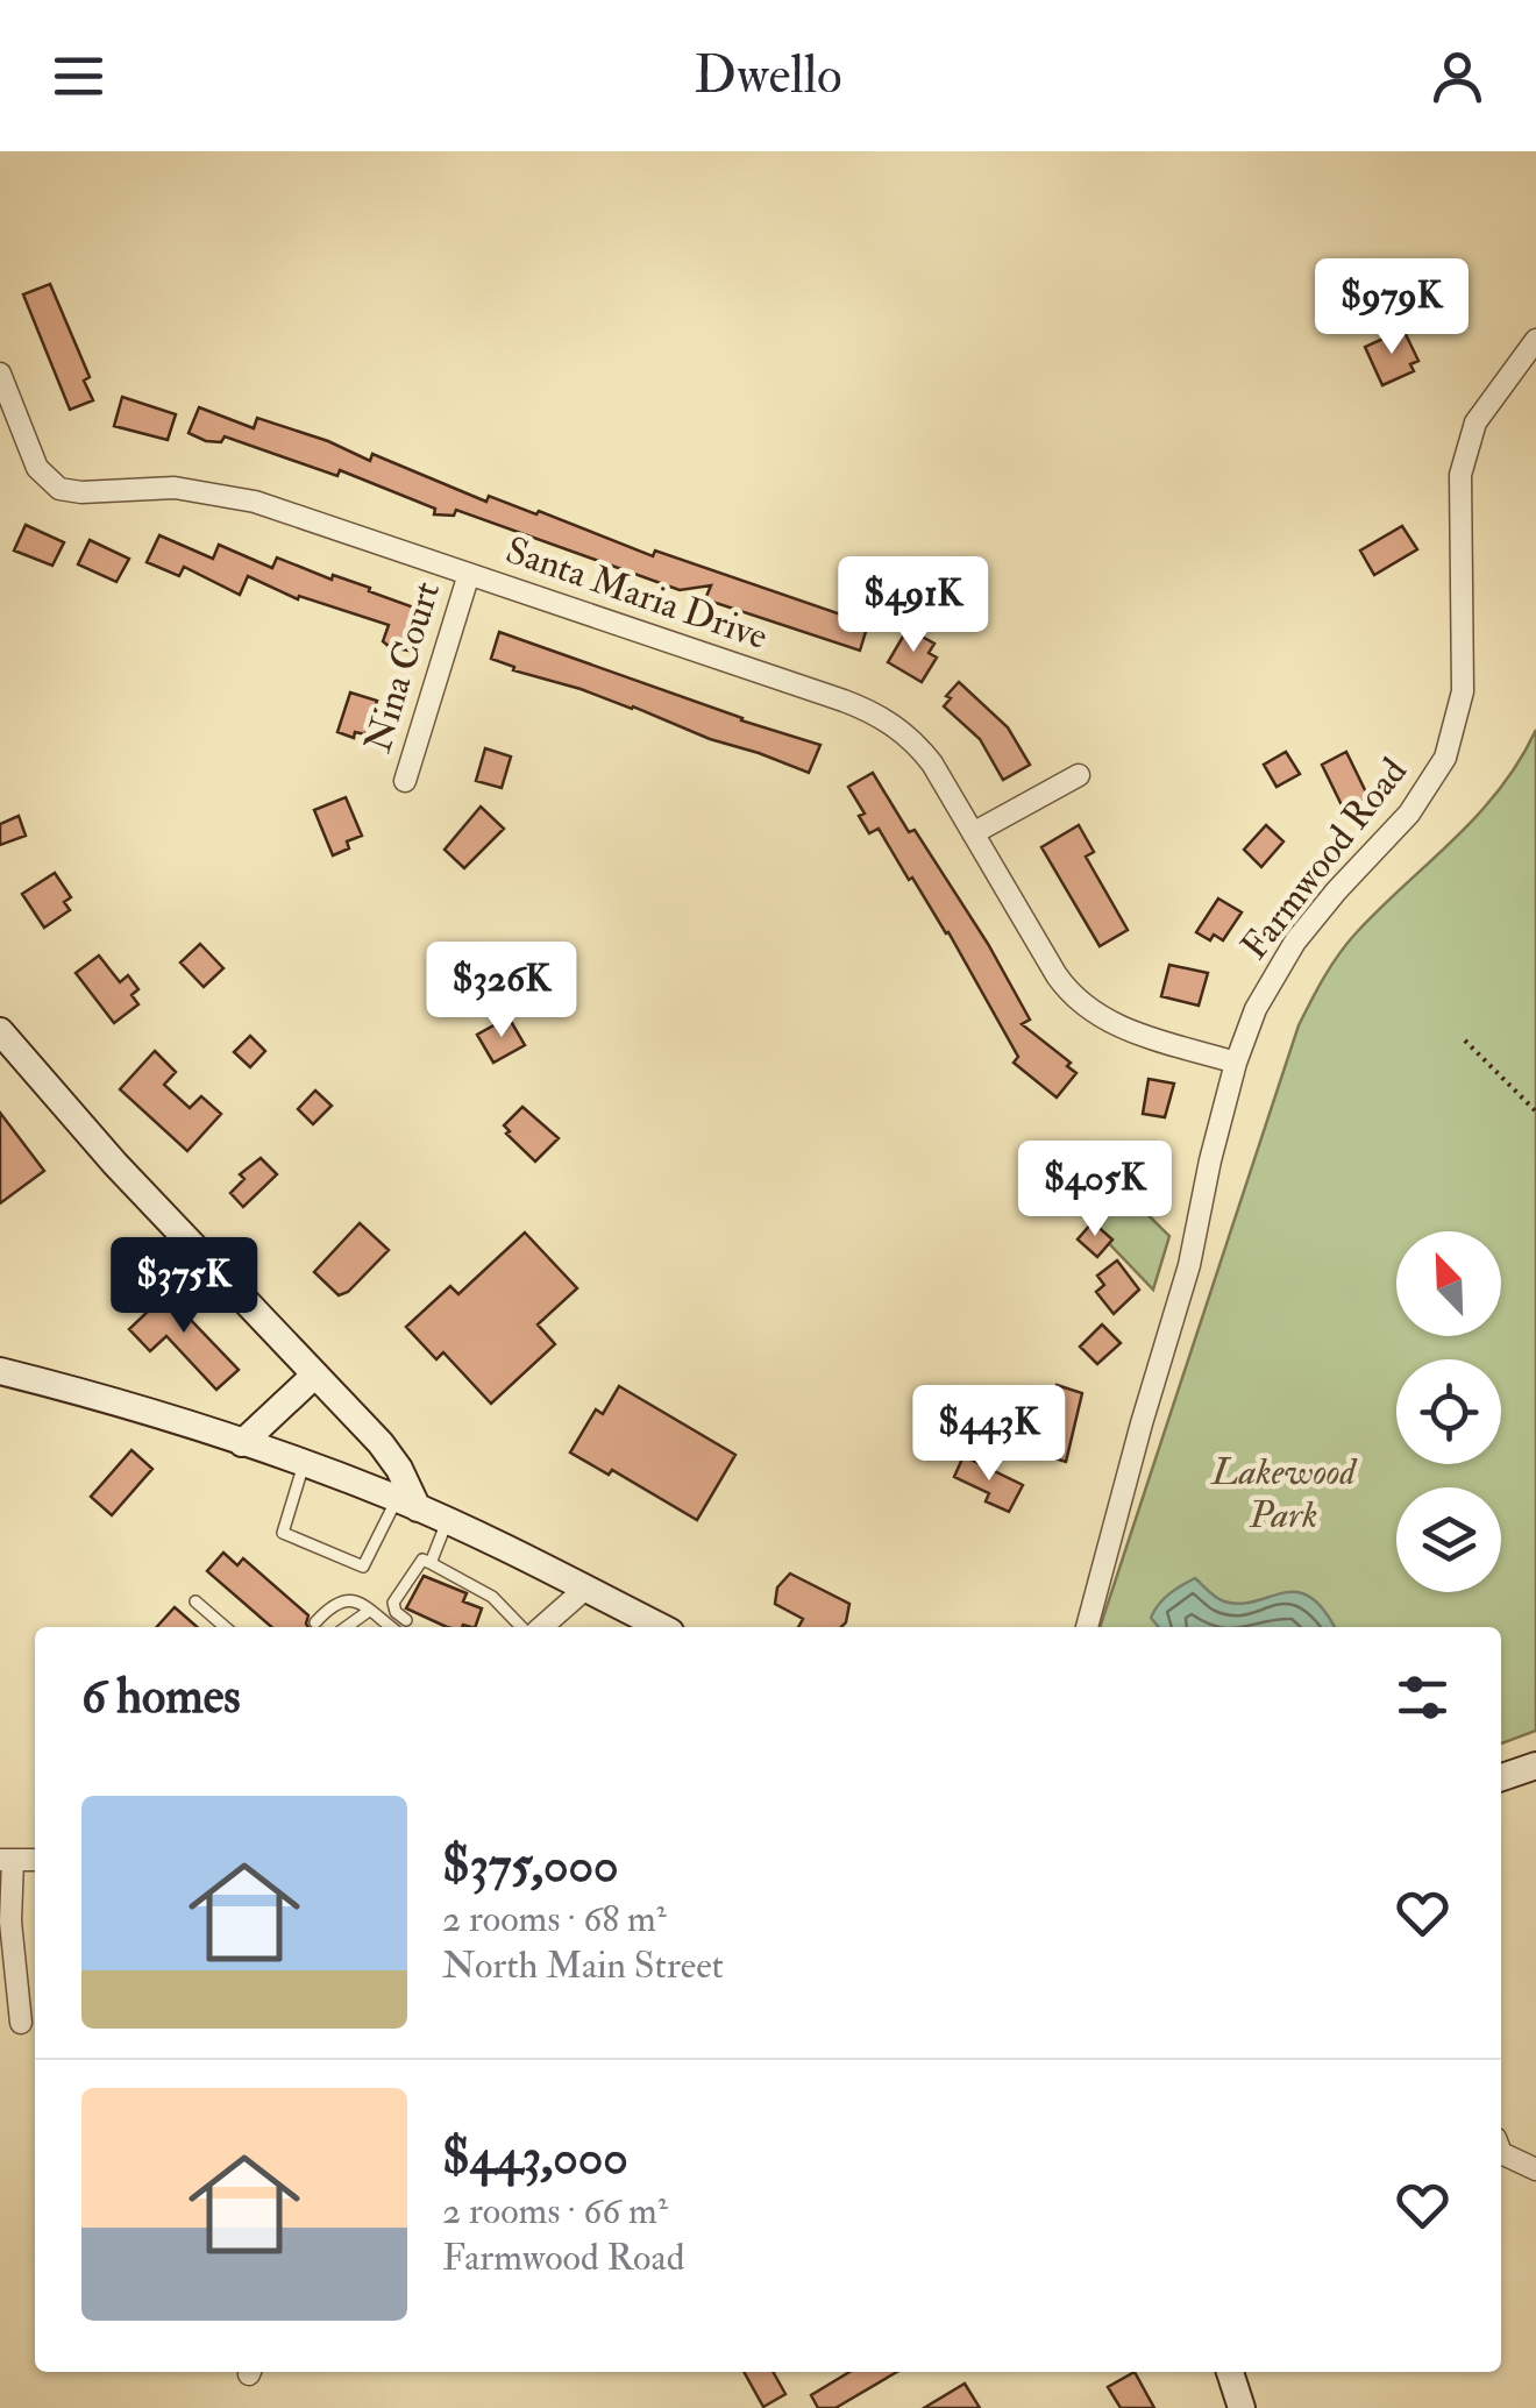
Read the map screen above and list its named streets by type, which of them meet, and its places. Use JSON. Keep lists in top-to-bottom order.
{
  "streets": {
    "street": ["Santa Maria Drive", "Nina Court", "Farmwood Road"]
  },
  "crossings": [
    ["Santa Maria Drive", "Nina Court"],
    ["Santa Maria Drive", "Farmwood Road"]
  ],
  "parks": ["Lakewood Park"],
  "north": "top left",
  "page": {
    "header": "Dwello",
    "price": [
      "$979K",
      "$491K",
      "$326K",
      "$405K",
      "$375K",
      "$443K"
    ],
    "heading": "6 homes",
    "list": [
      {
        "name": "$375,000",
        "note": "2 rooms · 68 m² · North Main Street"
      },
      {
        "name": "$443,000",
        "note": "2 rooms · 66 m² · Farmwood Road"
      }
    ]
  }
}
